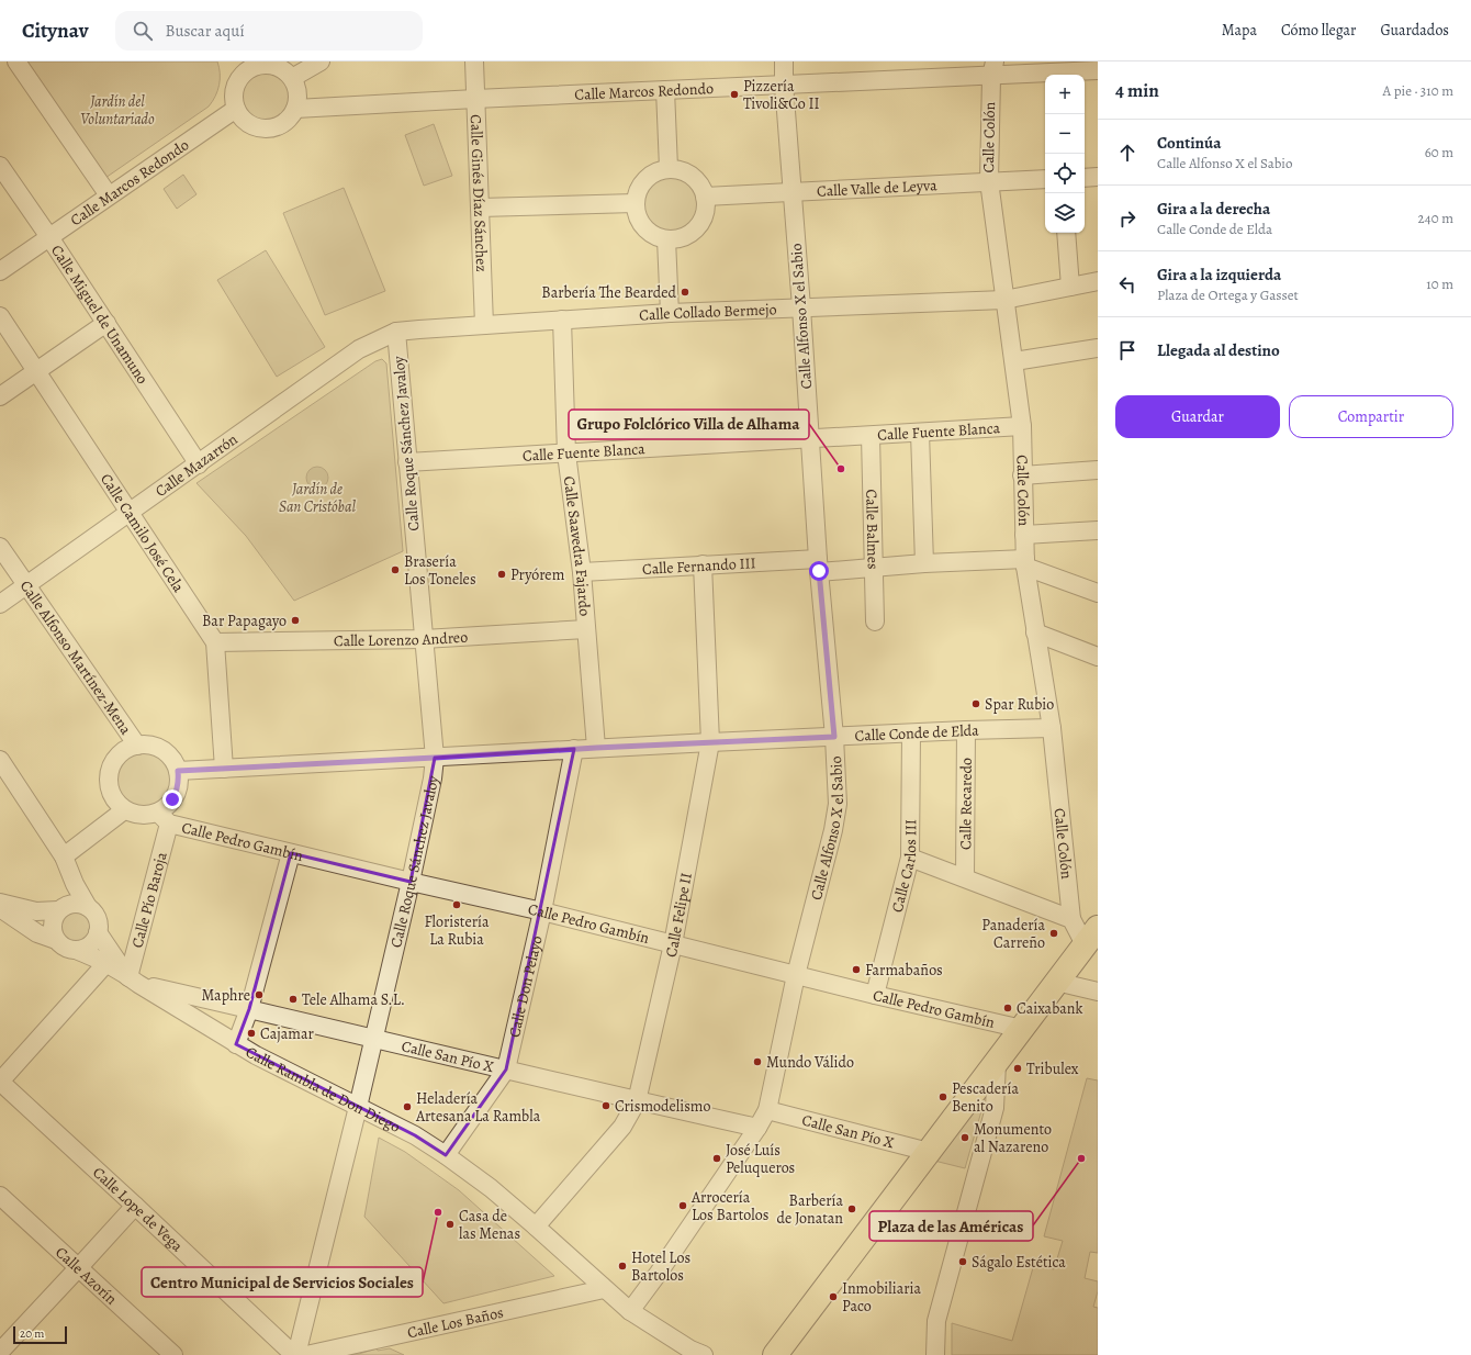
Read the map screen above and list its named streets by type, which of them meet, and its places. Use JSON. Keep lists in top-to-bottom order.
{
  "streets": {
    "street": [
      "Calle Marcos Redondo",
      "Calle Colón",
      "Calle Valle de Leyva",
      "Calle Ginés Díaz Sánchez",
      "Calle Collado Bermejo",
      "Calle Miguel de Unamuno",
      "Calle Alfonso X el Sabio",
      "Calle Fuente Blanca",
      "Calle Roque Sánchez Javaloy",
      "Calle Mazarrón",
      "Calle Balmes",
      "Calle Camilo José Cela",
      "Calle Saavedra Fajardo",
      "Calle Fernando III",
      "Calle Lorenzo Andreo",
      "Calle Alfonso Martínez-Mena",
      "Calle Conde de Elda",
      "Calle Recaredo",
      "Calle Pedro Gambín",
      "Calle Carlos III",
      "Calle Pío Baroja",
      "Calle Felipe II",
      "Calle Don Pelayo",
      "Calle San Pío X",
      "Calle Rambla de Don Diego",
      "Calle Lope de Vega",
      "Calle Azorín",
      "Calle Los Baños"
    ]
  },
  "crossings": [
    ["Calle Marcos Redondo", "Calle Colón"],
    ["Calle Marcos Redondo", "Calle Ginés Díaz Sánchez"],
    ["Calle Marcos Redondo", "Calle Miguel de Unamuno"],
    ["Calle Marcos Redondo", "Calle Alfonso X el Sabio"],
    ["Calle Colón", "Calle Valle de Leyva"],
    ["Calle Colón", "Calle Collado Bermejo"],
    ["Calle Colón", "Calle Fuente Blanca"],
    ["Calle Colón", "Calle Fernando III"],
    ["Calle Colón", "Calle Conde de Elda"],
    ["Calle Valle de Leyva", "Calle Alfonso X el Sabio"],
    ["Calle Ginés Díaz Sánchez", "Calle Collado Bermejo"],
    ["Calle Collado Bermejo", "Calle Alfonso X el Sabio"],
    ["Calle Collado Bermejo", "Calle Roque Sánchez Javaloy"],
    ["Calle Collado Bermejo", "Calle Mazarrón"],
    ["Calle Collado Bermejo", "Calle Saavedra Fajardo"],
    ["Calle Miguel de Unamuno", "Calle Mazarrón"],
    ["Calle Alfonso X el Sabio", "Calle Fuente Blanca"],
    ["Calle Alfonso X el Sabio", "Calle Fernando III"],
    ["Calle Alfonso X el Sabio", "Calle Conde de Elda"],
    ["Calle Alfonso X el Sabio", "Calle Pedro Gambín"],
    ["Calle Alfonso X el Sabio", "Calle San Pío X"],
    ["Calle Alfonso X el Sabio", "Calle Rambla de Don Diego"],
    ["Calle Fuente Blanca", "Calle Roque Sánchez Javaloy"],
    ["Calle Fuente Blanca", "Calle Balmes"],
    ["Calle Fuente Blanca", "Calle Saavedra Fajardo"],
    ["Calle Roque Sánchez Javaloy", "Calle Mazarrón"],
    ["Calle Roque Sánchez Javaloy", "Calle Lorenzo Andreo"],
    ["Calle Roque Sánchez Javaloy", "Calle Conde de Elda"],
    ["Calle Roque Sánchez Javaloy", "Calle Pedro Gambín"],
    ["Calle Roque Sánchez Javaloy", "Calle San Pío X"],
    ["Calle Roque Sánchez Javaloy", "Calle Rambla de Don Diego"],
    ["Calle Roque Sánchez Javaloy", "Calle Lope de Vega"],
    ["Calle Mazarrón", "Calle Camilo José Cela"],
    ["Calle Mazarrón", "Calle Alfonso Martínez-Mena"],
    ["Calle Balmes", "Calle Fernando III"],
    ["Calle Camilo José Cela", "Calle Lorenzo Andreo"],
    ["Calle Camilo José Cela", "Calle Conde de Elda"],
    ["Calle Saavedra Fajardo", "Calle Fernando III"],
    ["Calle Saavedra Fajardo", "Calle Lorenzo Andreo"],
    ["Calle Saavedra Fajardo", "Calle Conde de Elda"],
    ["Calle Fernando III", "Calle Felipe II"],
    ["Calle Alfonso Martínez-Mena", "Calle Conde de Elda"],
    ["Calle Alfonso Martínez-Mena", "Calle Pedro Gambín"],
    ["Calle Alfonso Martínez-Mena", "Calle Pío Baroja"],
    ["Calle Conde de Elda", "Calle Recaredo"],
    ["Calle Conde de Elda", "Calle Pedro Gambín"],
    ["Calle Conde de Elda", "Calle Carlos III"],
    ["Calle Conde de Elda", "Calle Pío Baroja"],
    ["Calle Conde de Elda", "Calle Felipe II"],
    ["Calle Conde de Elda", "Calle Don Pelayo"],
    ["Calle Pedro Gambín", "Calle Carlos III"],
    ["Calle Pedro Gambín", "Calle Pío Baroja"],
    ["Calle Pedro Gambín", "Calle Felipe II"],
    ["Calle Pedro Gambín", "Calle Don Pelayo"],
    ["Calle Pío Baroja", "Calle San Pío X"],
    ["Calle Pío Baroja", "Calle Rambla de Don Diego"],
    ["Calle Felipe II", "Calle San Pío X"],
    ["Calle Felipe II", "Calle Rambla de Don Diego"],
    ["Calle Don Pelayo", "Calle San Pío X"],
    ["Calle Don Pelayo", "Calle Rambla de Don Diego"],
    ["Calle San Pío X", "Calle Rambla de Don Diego"],
    ["Calle Rambla de Don Diego", "Calle Los Baños"]
  ],
  "parks": ["Jardín del Voluntariado", "Jardín de San Cristóbal"],
  "places": [
    "Pizzería Tivoli&Co II",
    "Barbería The Bearded",
    "Grupo Folclórico Villa de Alhama",
    "Brasería Los Toneles",
    "Pryórem",
    "Bar Papagayo",
    "Spar Rubio",
    "Floristería La Rubia",
    "Panadería Carreño",
    "Farmabaños",
    "Maphre",
    "Tele Alhama S.L.",
    "Caixabank",
    "Cajamar",
    "Mundo Válido",
    "Tribulex",
    "Pescadería Benito",
    "Crismodelismo",
    "Heladería Artesana La Rambla",
    "Monumento al Nazareno",
    "José Luís Peluqueros",
    "Plaza de las Américas",
    "Arrocería Los Bartolos",
    "Barbería de Jonatan",
    "Centro Municipal de Servicios Sociales",
    "Casa de las Menas",
    "Ságalo Estética",
    "Hotel Los Bartolos",
    "Inmobiliaria Paco"
  ],
  "scale_bar": "20 m",
  "page": {
    "header": "Citynav",
    "search": "Buscar aquí",
    "nav": ["Mapa", "Cómo llegar", "Guardados"],
    "heading": ["4 min", "A pie · 310 m"],
    "map_buttons": ["+", "−"],
    "list": [
      ["Continúa", "Calle Alfonso X el Sabio", "60 m"],
      ["Gira a la derecha", "Calle Conde de Elda", "240 m"],
      ["Gira a la izquierda", "Plaza de Ortega y Gasset", "10 m"],
      "Llegada al destino"
    ],
    "buttons": ["Guardar", "Compartir"],
    "scale": "20 m"
  }
}
